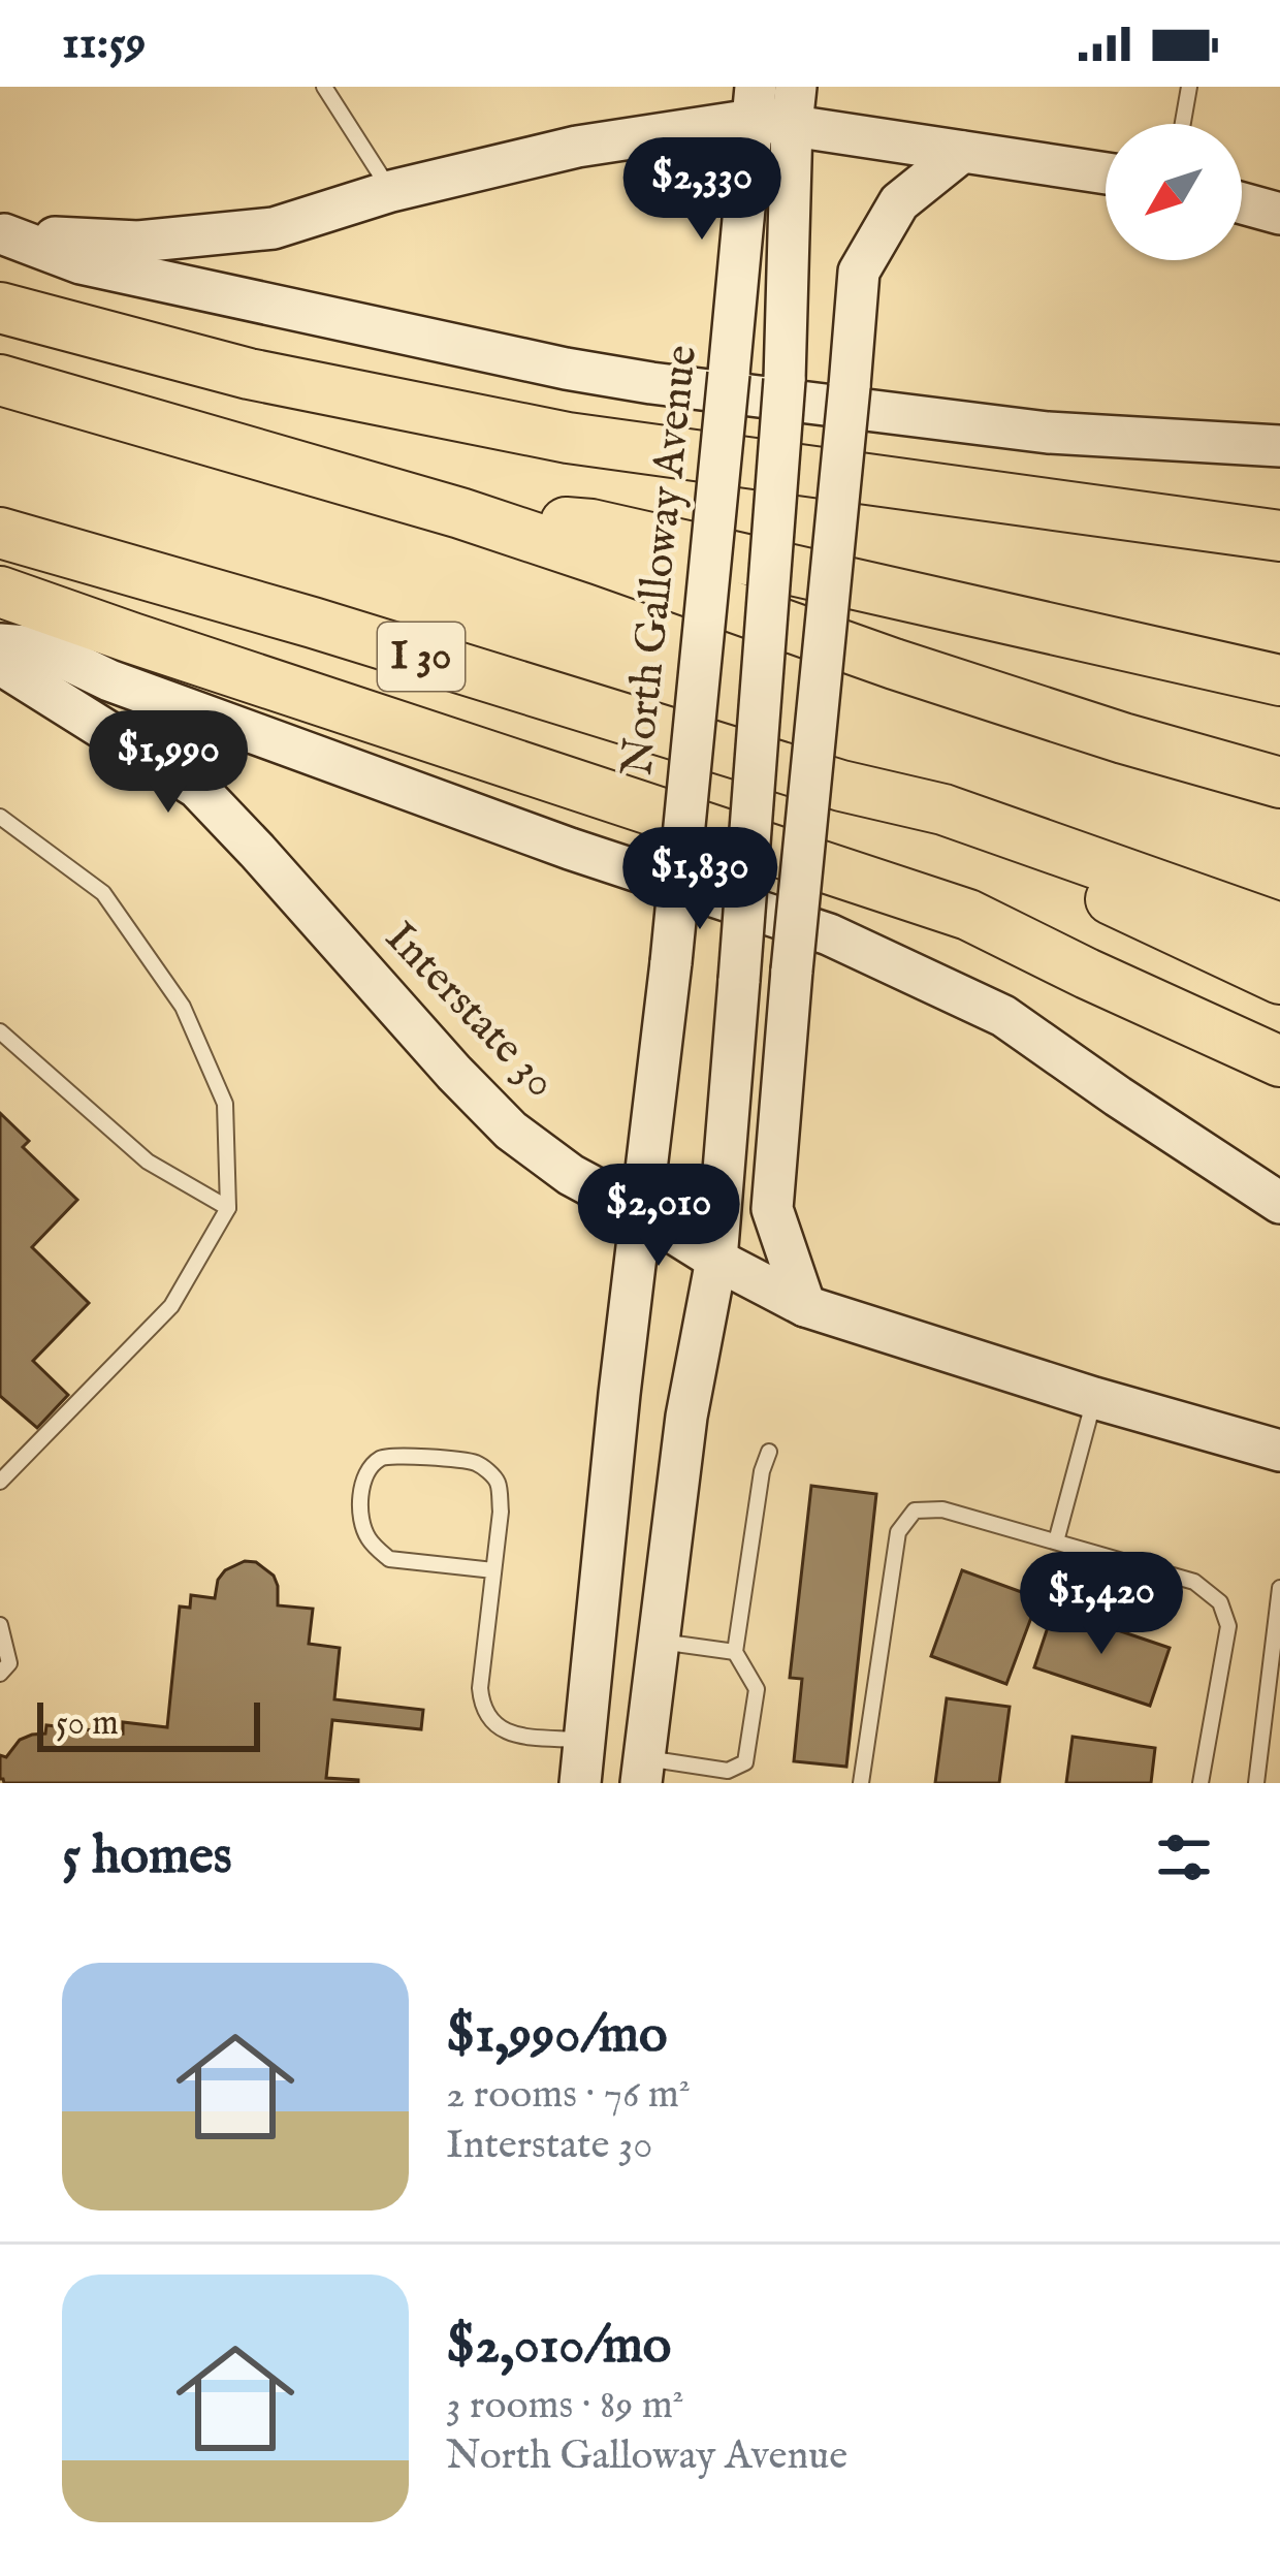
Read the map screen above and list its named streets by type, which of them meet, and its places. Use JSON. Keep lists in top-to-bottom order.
{
  "streets": {
    "highway": ["I 30"],
    "main road": ["North Galloway Avenue", "Interstate 30"]
  },
  "crossings": [
    ["North Galloway Avenue", "Interstate 30"]
  ],
  "scale_bar": "50 m",
  "north": "bottom left",
  "page": {
    "status": "11:59",
    "price": [
      "$2,330",
      "$1,990",
      "$1,830",
      "$2,010",
      "$1,420"
    ],
    "scale": "50 m",
    "heading": "5 homes",
    "list": [
      {
        "name": "$1,990/mo",
        "note": "2 rooms · 76 m² · Interstate 30"
      },
      {
        "name": "$2,010/mo",
        "note": "3 rooms · 89 m² · North Galloway Avenue"
      }
    ]
  }
}
